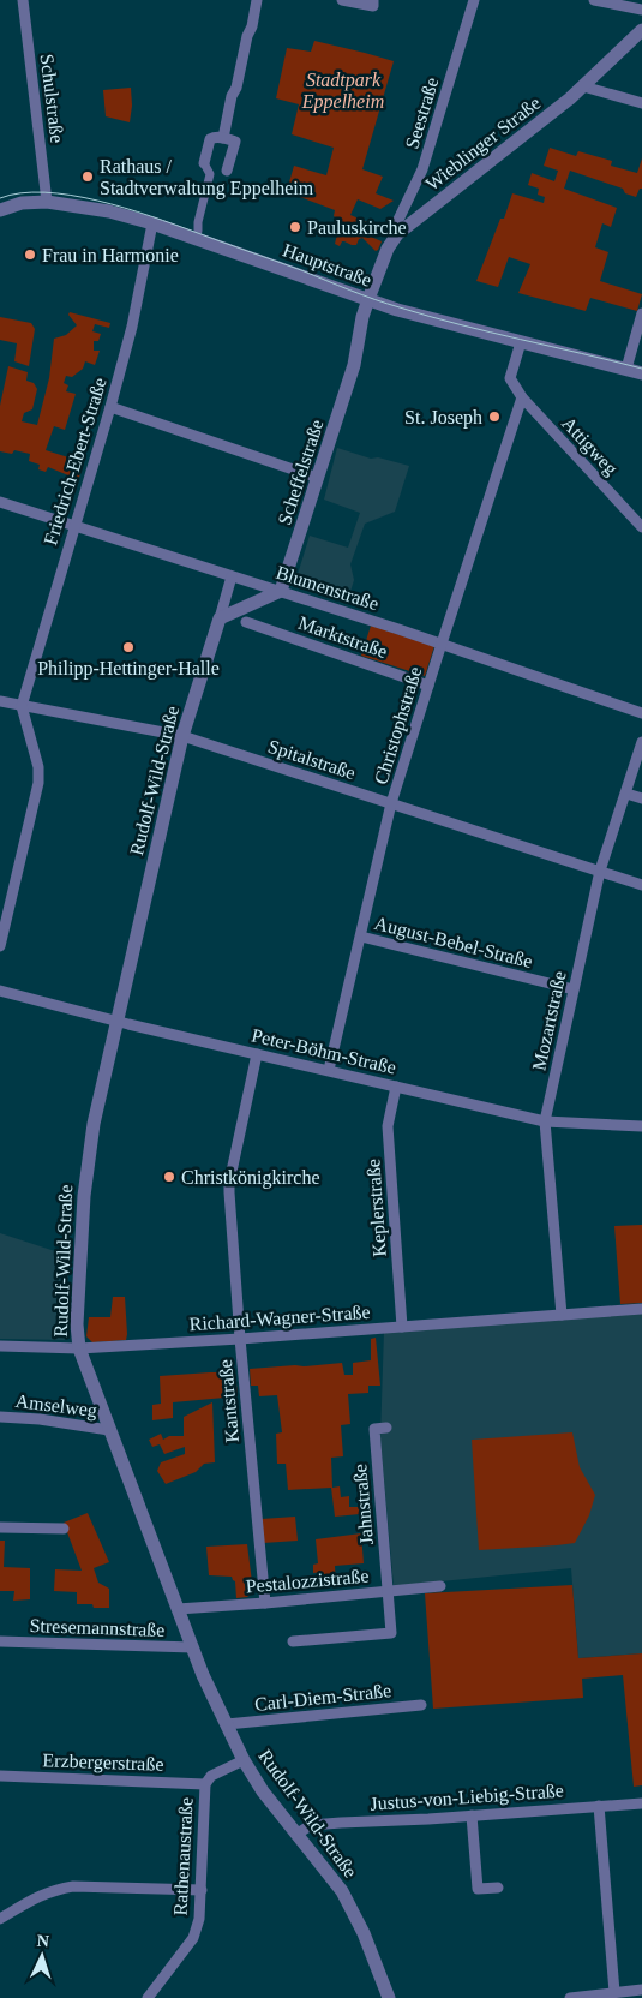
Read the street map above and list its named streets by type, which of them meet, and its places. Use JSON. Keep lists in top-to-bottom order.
{
  "streets": {
    "street": [
      "Schulstraße",
      "Seestraße",
      "Wieblinger Straße",
      "Hauptstraße",
      "Attigweg",
      "Friedrich-Ebert-Straße",
      "Scheffelstraße",
      "Blumenstraße",
      "Marktstraße",
      "Christophstraße",
      "Spitalstraße",
      "Rudolf-Wild-Straße",
      "August-Bebel-Straße",
      "Mozartstraße",
      "Peter-Böhm-Straße",
      "Keplerstraße",
      "Richard-Wagner-Straße",
      "Kantstraße",
      "Amselweg",
      "Jahnstraße",
      "Pestalozzistraße",
      "Stresemannstraße",
      "Carl-Diem-Straße",
      "Erzbergerstraße",
      "Justus-von-Liebig-Straße",
      "Rathenaustraße"
    ]
  },
  "crossings": [
    ["Schulstraße", "Hauptstraße"],
    ["Seestraße", "Wieblinger Straße"],
    ["Wieblinger Straße", "Hauptstraße"],
    ["Wieblinger Straße", "Scheffelstraße"],
    ["Hauptstraße", "Attigweg"],
    ["Hauptstraße", "Friedrich-Ebert-Straße"],
    ["Hauptstraße", "Scheffelstraße"],
    ["Attigweg", "Christophstraße"],
    ["Friedrich-Ebert-Straße", "Blumenstraße"],
    ["Friedrich-Ebert-Straße", "Spitalstraße"],
    ["Scheffelstraße", "Blumenstraße"],
    ["Blumenstraße", "Christophstraße"],
    ["Blumenstraße", "Rudolf-Wild-Straße"],
    ["Marktstraße", "Christophstraße"],
    ["Christophstraße", "Spitalstraße"],
    ["Christophstraße", "August-Bebel-Straße"],
    ["Christophstraße", "Peter-Böhm-Straße"],
    ["Spitalstraße", "Rudolf-Wild-Straße"],
    ["Spitalstraße", "Mozartstraße"],
    ["Rudolf-Wild-Straße", "Peter-Böhm-Straße"],
    ["Rudolf-Wild-Straße", "Richard-Wagner-Straße"],
    ["Rudolf-Wild-Straße", "Amselweg"],
    ["Rudolf-Wild-Straße", "Pestalozzistraße"],
    ["Rudolf-Wild-Straße", "Stresemannstraße"],
    ["Rudolf-Wild-Straße", "Carl-Diem-Straße"],
    ["Rudolf-Wild-Straße", "Justus-von-Liebig-Straße"],
    ["Rudolf-Wild-Straße", "Rathenaustraße"],
    ["August-Bebel-Straße", "Mozartstraße"],
    ["Mozartstraße", "Peter-Böhm-Straße"],
    ["Mozartstraße", "Richard-Wagner-Straße"],
    ["Peter-Böhm-Straße", "Keplerstraße"],
    ["Peter-Böhm-Straße", "Kantstraße"],
    ["Keplerstraße", "Richard-Wagner-Straße"],
    ["Richard-Wagner-Straße", "Kantstraße"],
    ["Kantstraße", "Pestalozzistraße"],
    ["Jahnstraße", "Pestalozzistraße"],
    ["Erzbergerstraße", "Rathenaustraße"]
  ],
  "parks": ["Stadtpark Eppelheim"],
  "places": [
    "Rathaus / Stadtverwaltung Eppelheim",
    "Pauluskirche",
    "Frau in Harmonie",
    "St. Joseph",
    "Philipp-Hettinger-Halle",
    "Christkönigkirche"
  ],
  "north": "top"
}
